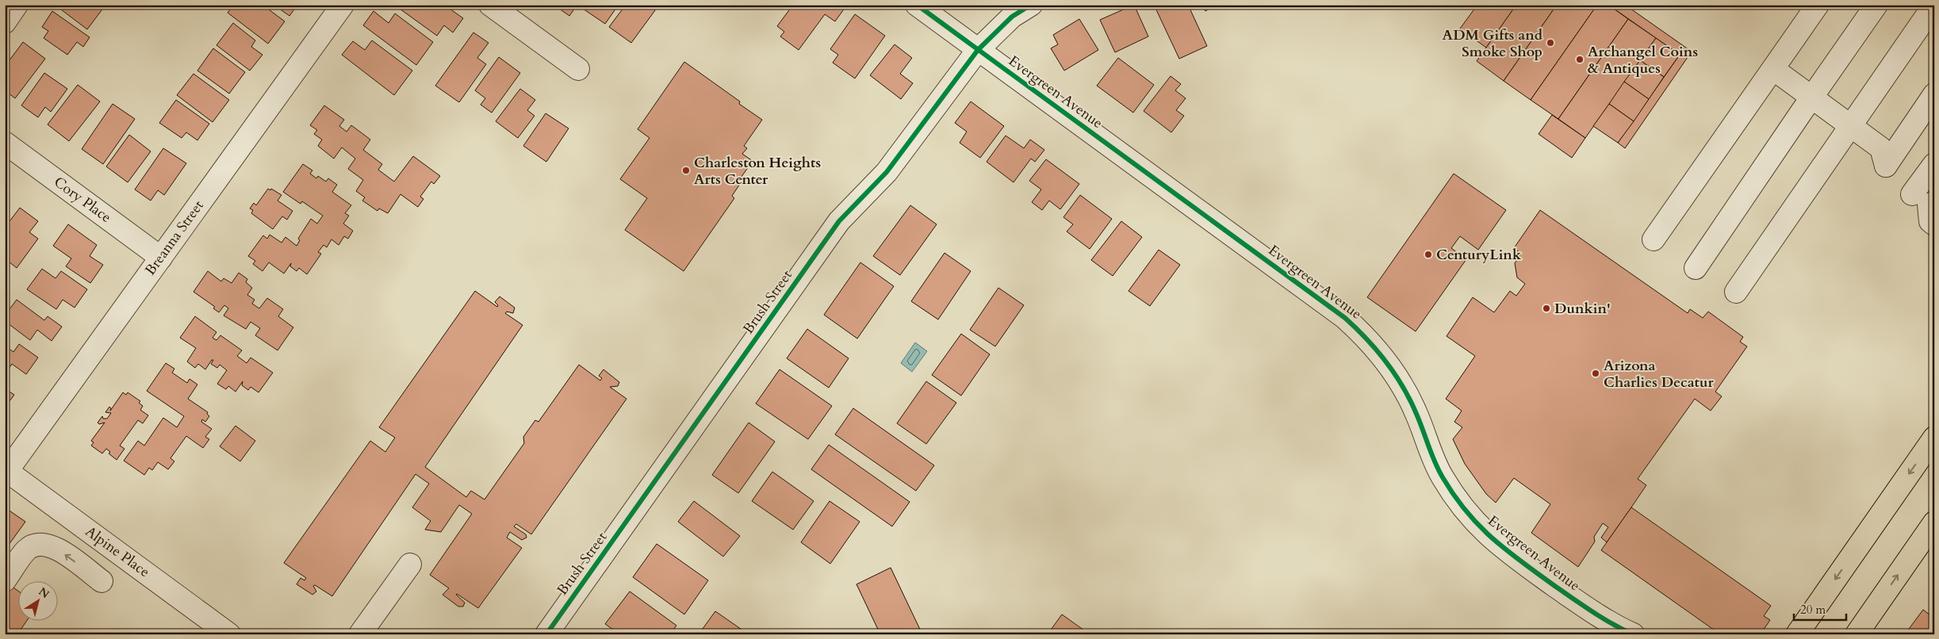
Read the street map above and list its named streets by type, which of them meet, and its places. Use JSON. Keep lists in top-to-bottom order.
{
  "streets": {
    "street": [
      "Evergreen Avenue",
      "Cory Place",
      "Breanna Street",
      "Brush Street",
      "Alpine Place"
    ]
  },
  "crossings": [
    ["Evergreen Avenue", "Brush Street"],
    ["Cory Place", "Breanna Street"],
    ["Breanna Street", "Alpine Place"]
  ],
  "places": [
    "ADM Gifts and Smoke Shop",
    "Archangel Coins & Antiques",
    "Charleston Heights Arts Center",
    "CenturyLink",
    "Dunkin'",
    "Arizona Charlies Decatur"
  ],
  "scale_bar": "20 m",
  "north": "top right"
}
